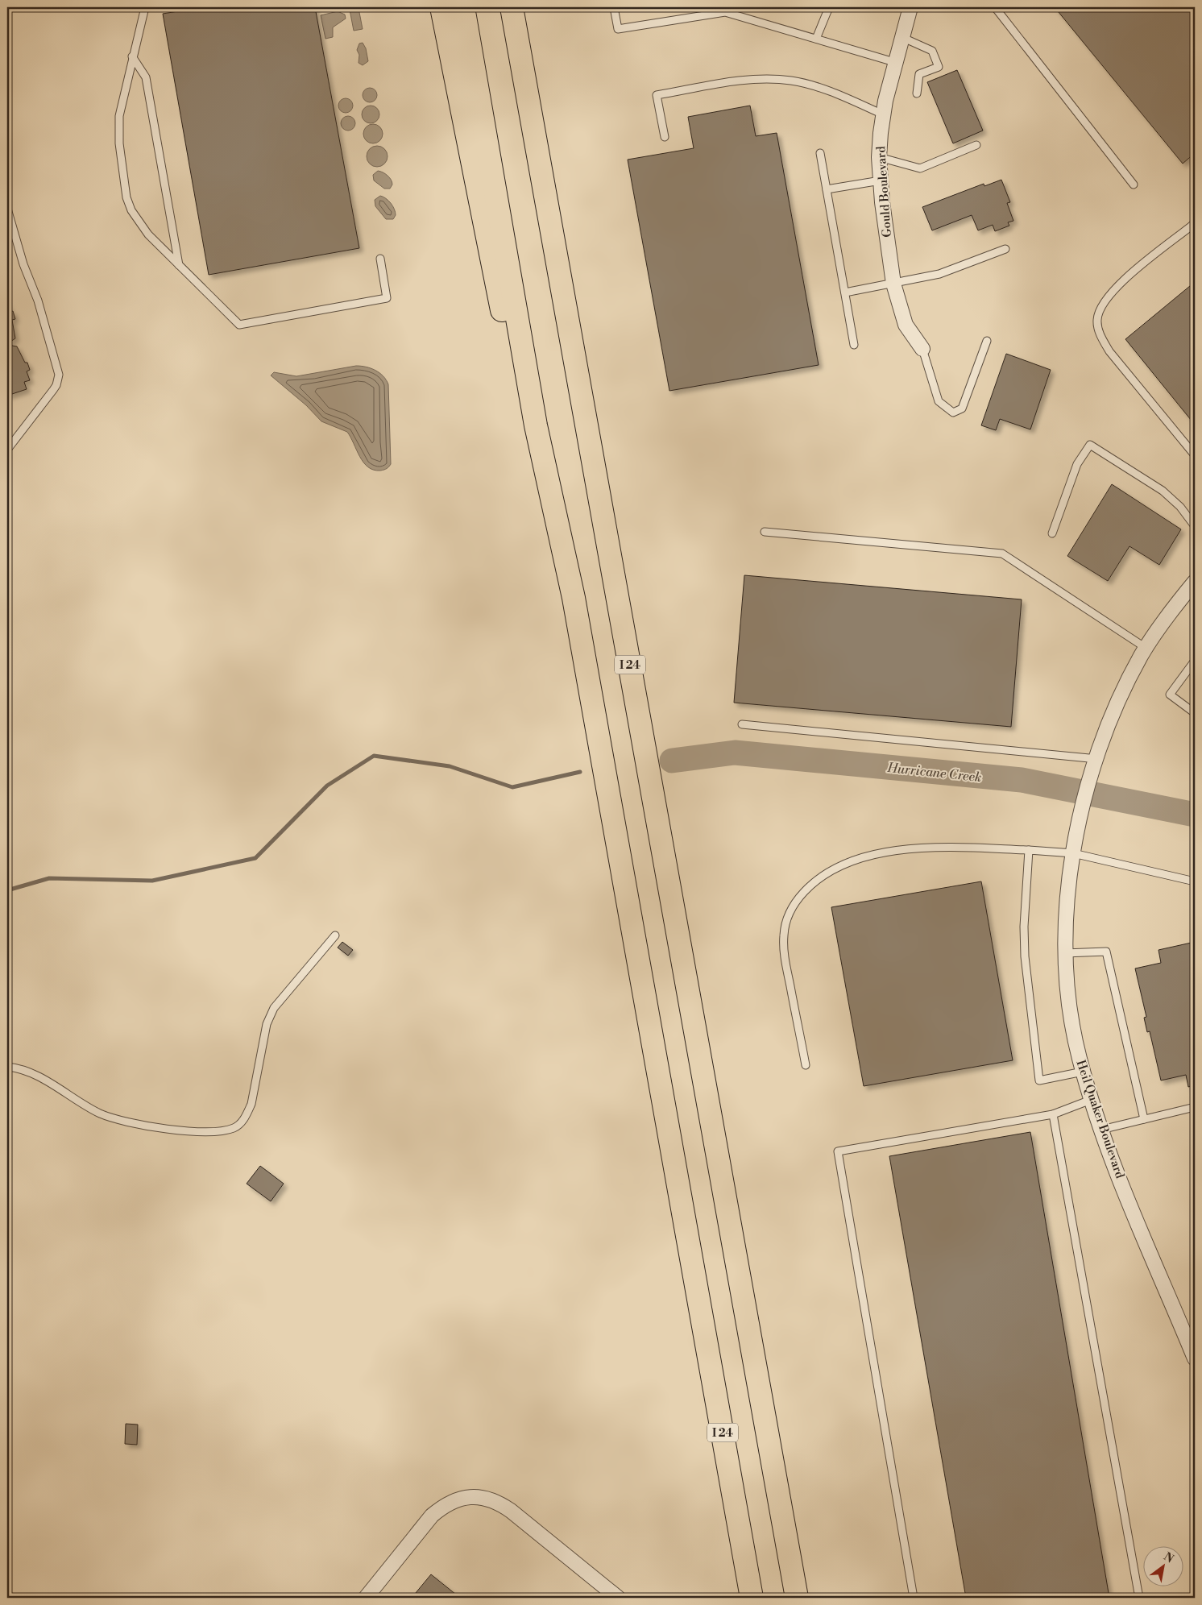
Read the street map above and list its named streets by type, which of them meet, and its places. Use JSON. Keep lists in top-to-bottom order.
{
  "streets": {
    "highway": ["I 24"],
    "street": ["Gould Boulevard", "Heil Quaker Boulevard"]
  },
  "water": ["Hurricane Creek"],
  "north": "top right"
}
